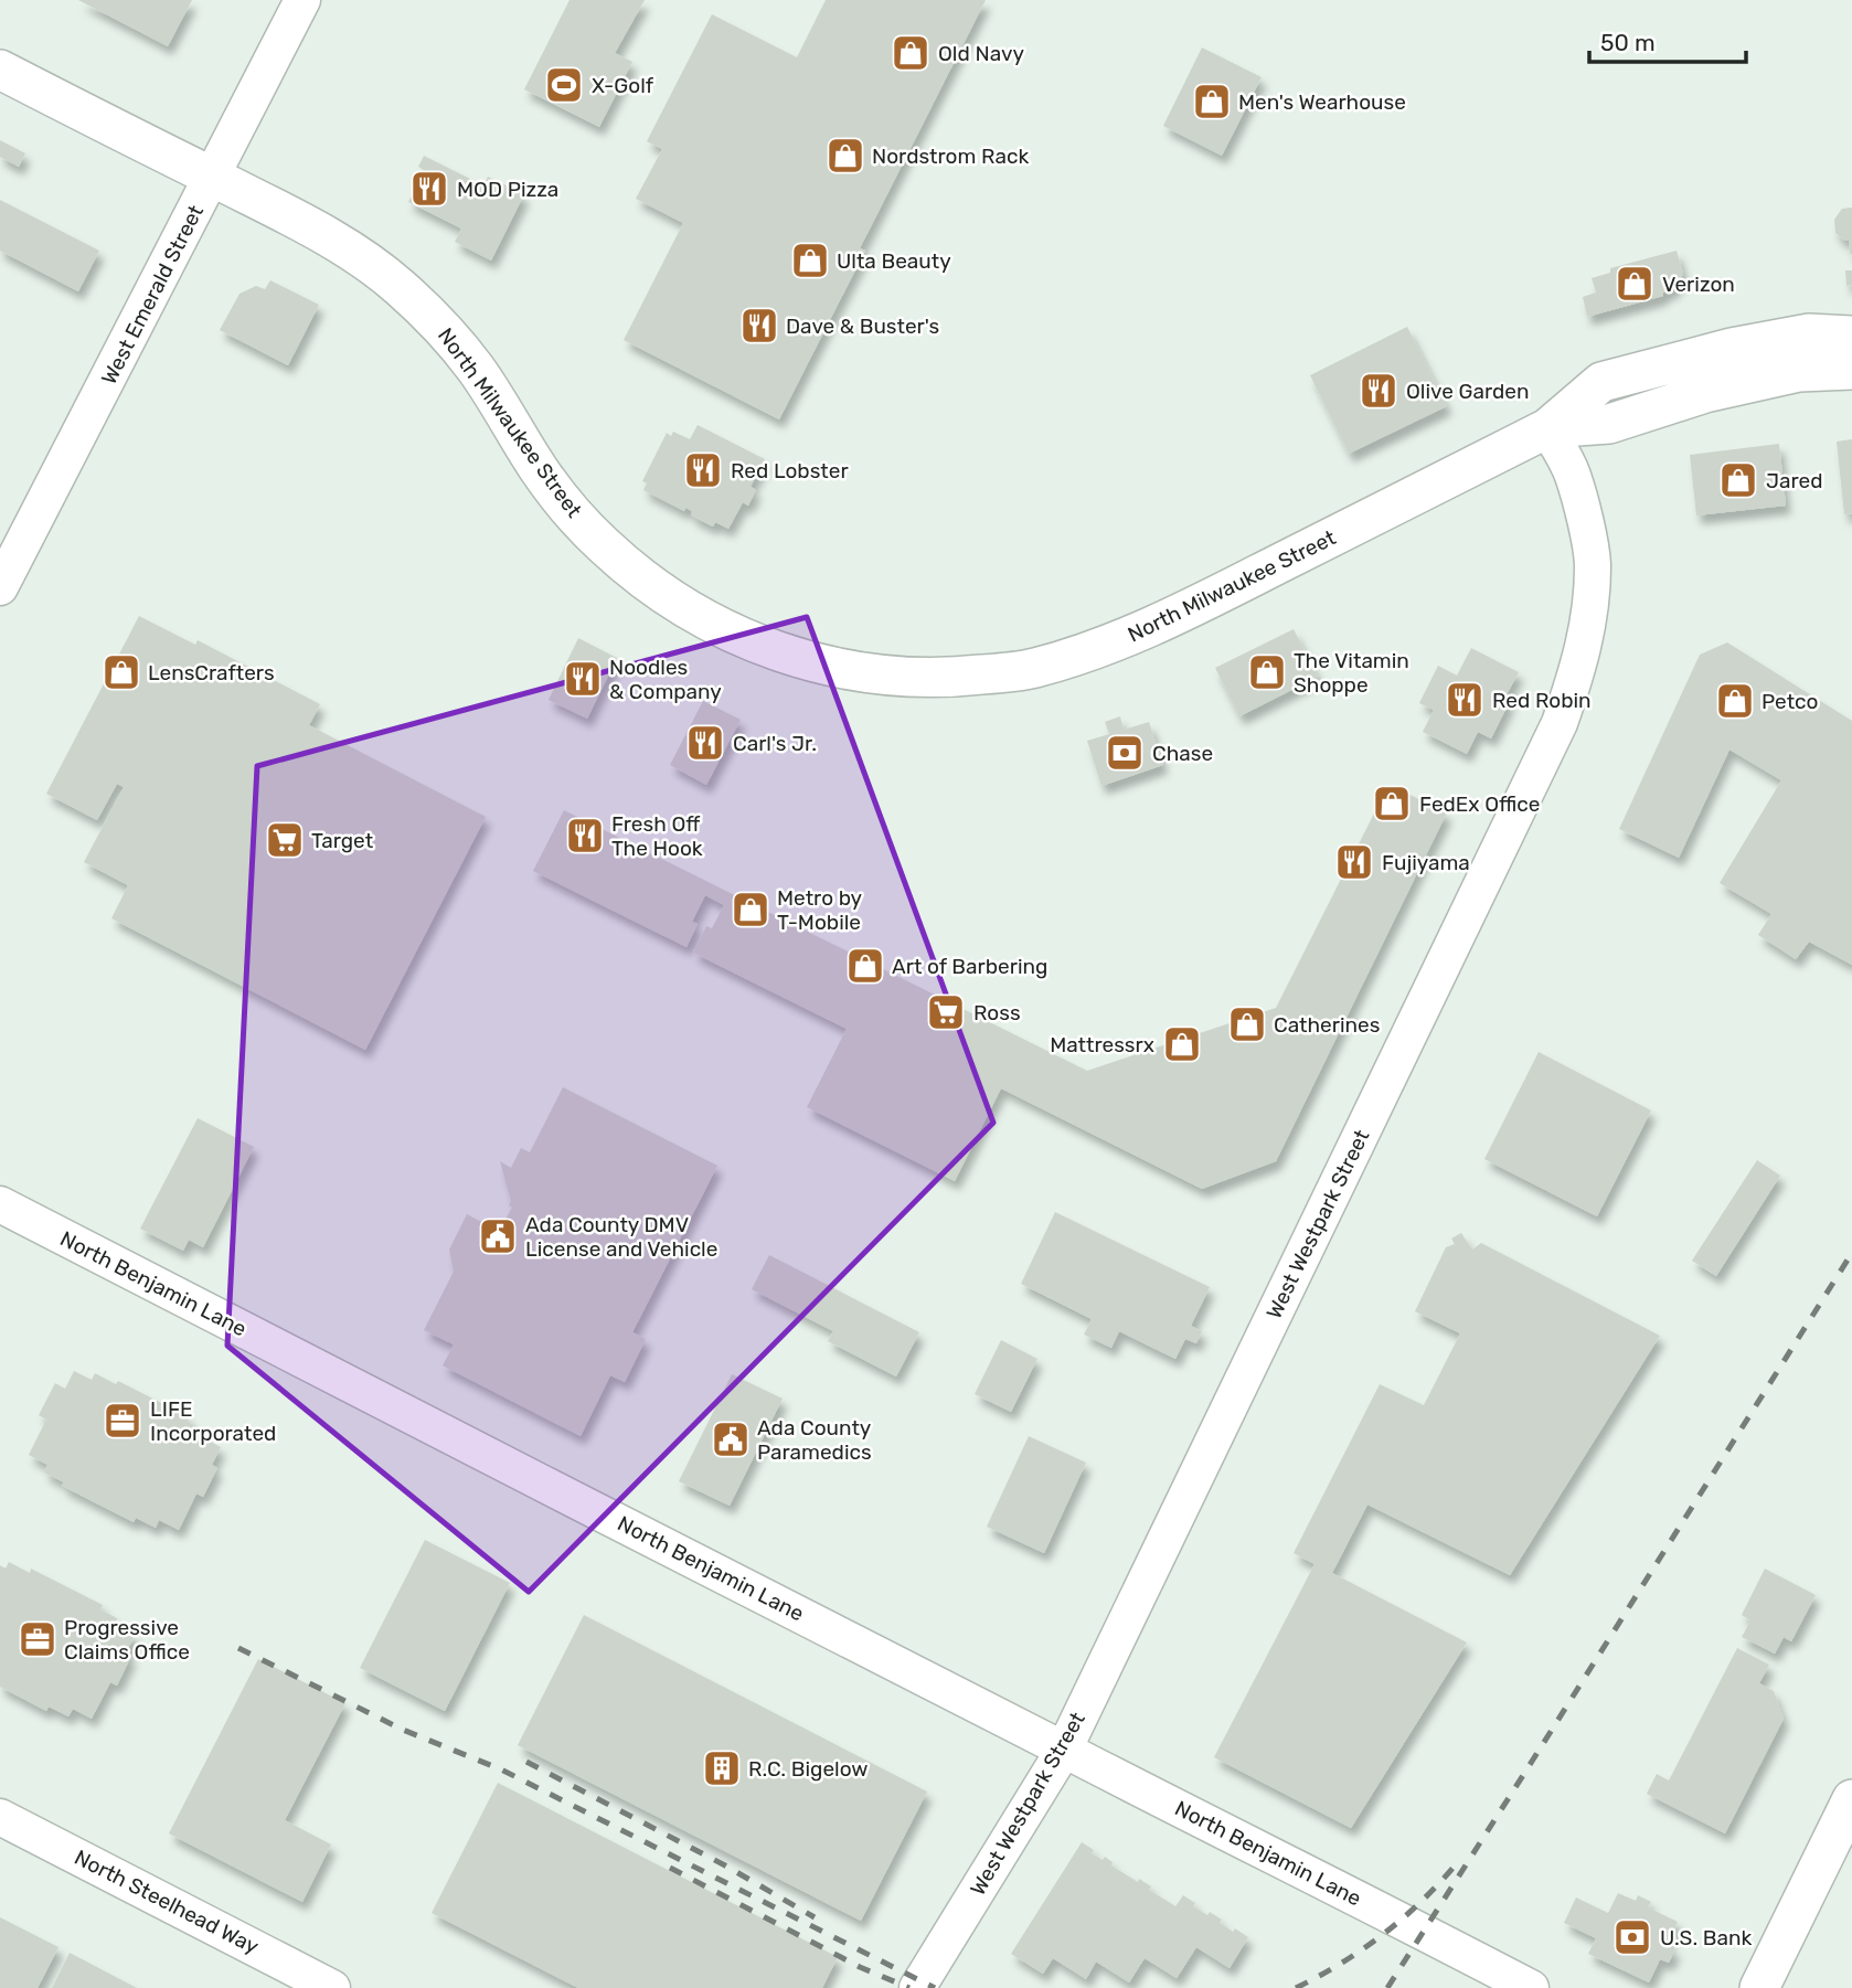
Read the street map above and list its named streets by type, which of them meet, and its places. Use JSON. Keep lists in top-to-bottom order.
{
  "streets": {
    "main road": ["North Milwaukee Street"],
    "street": [
      "West Emerald Street",
      "West Westpark Street",
      "North Benjamin Lane",
      "North Steelhead Way"
    ]
  },
  "crossings": [
    ["West Emerald Street", "North Milwaukee Street"],
    ["North Milwaukee Street", "West Westpark Street"],
    ["West Westpark Street", "North Benjamin Lane"]
  ],
  "places": {
    "shop": [
      "Old Navy",
      "Men's Wearhouse",
      "Nordstrom Rack",
      "Ulta Beauty",
      "Verizon",
      "Jared",
      "LensCrafters",
      "The Vitamin Shoppe",
      "Petco",
      "FedEx Office",
      "Metro by T-Mobile",
      "Art of Barbering",
      "Catherines",
      "Mattressrx"
    ],
    "sports": ["X-Golf"],
    "restaurant": [
      "MOD Pizza",
      "Dave & Buster's",
      "Olive Garden",
      "Red Lobster",
      "Noodles & Company",
      "Red Robin",
      "Carl's Jr.",
      "Fresh Off The Hook",
      "Fujiyama"
    ],
    "bank": ["Chase", "U.S. Bank"],
    "supermarket": ["Target", "Ross"],
    "public building": ["Ada County DMV License and Vehicle", "Ada County Paramedics"],
    "office": ["LIFE Incorporated", "Progressive Claims Office"],
    "building": ["R.C. Bigelow"]
  },
  "scale_bar": "50 m"
}
